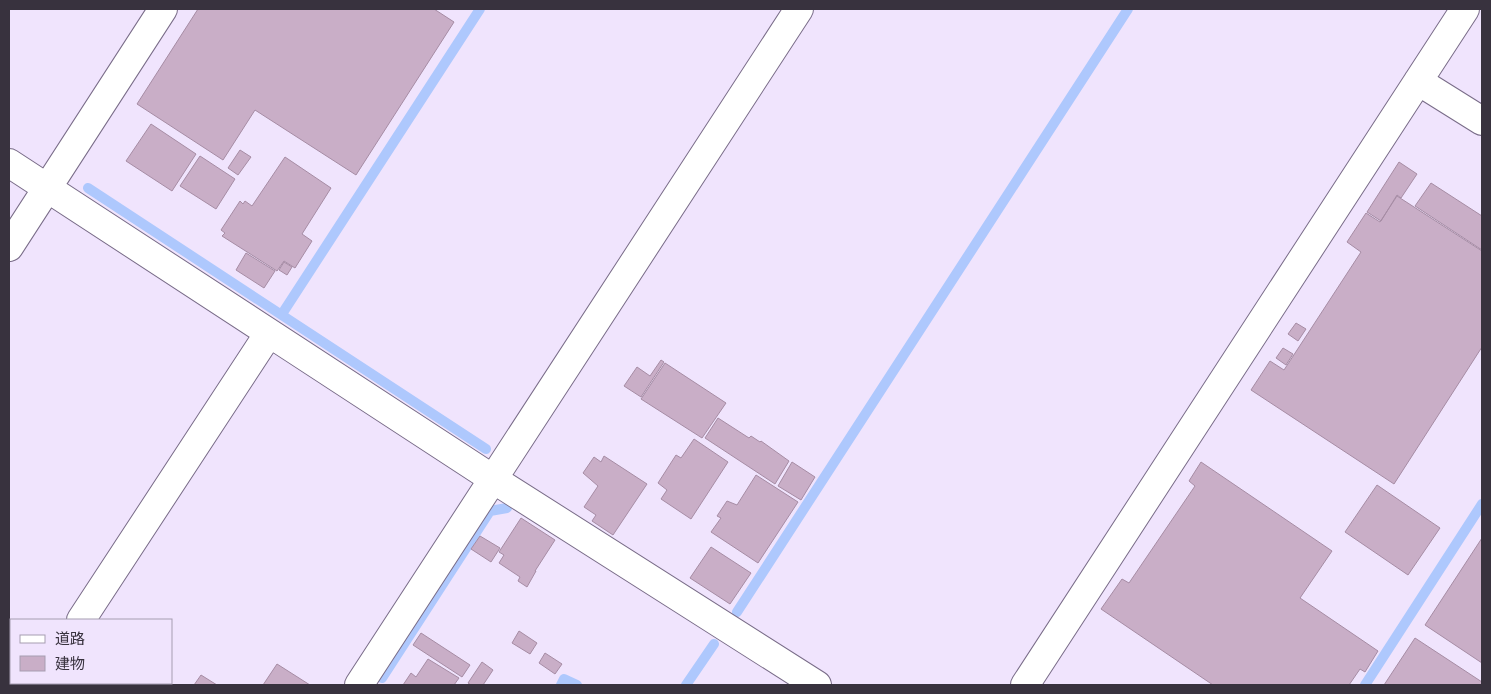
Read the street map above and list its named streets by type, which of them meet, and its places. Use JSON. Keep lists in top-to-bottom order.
{
  "legend": ["道路", "建物"]
}
